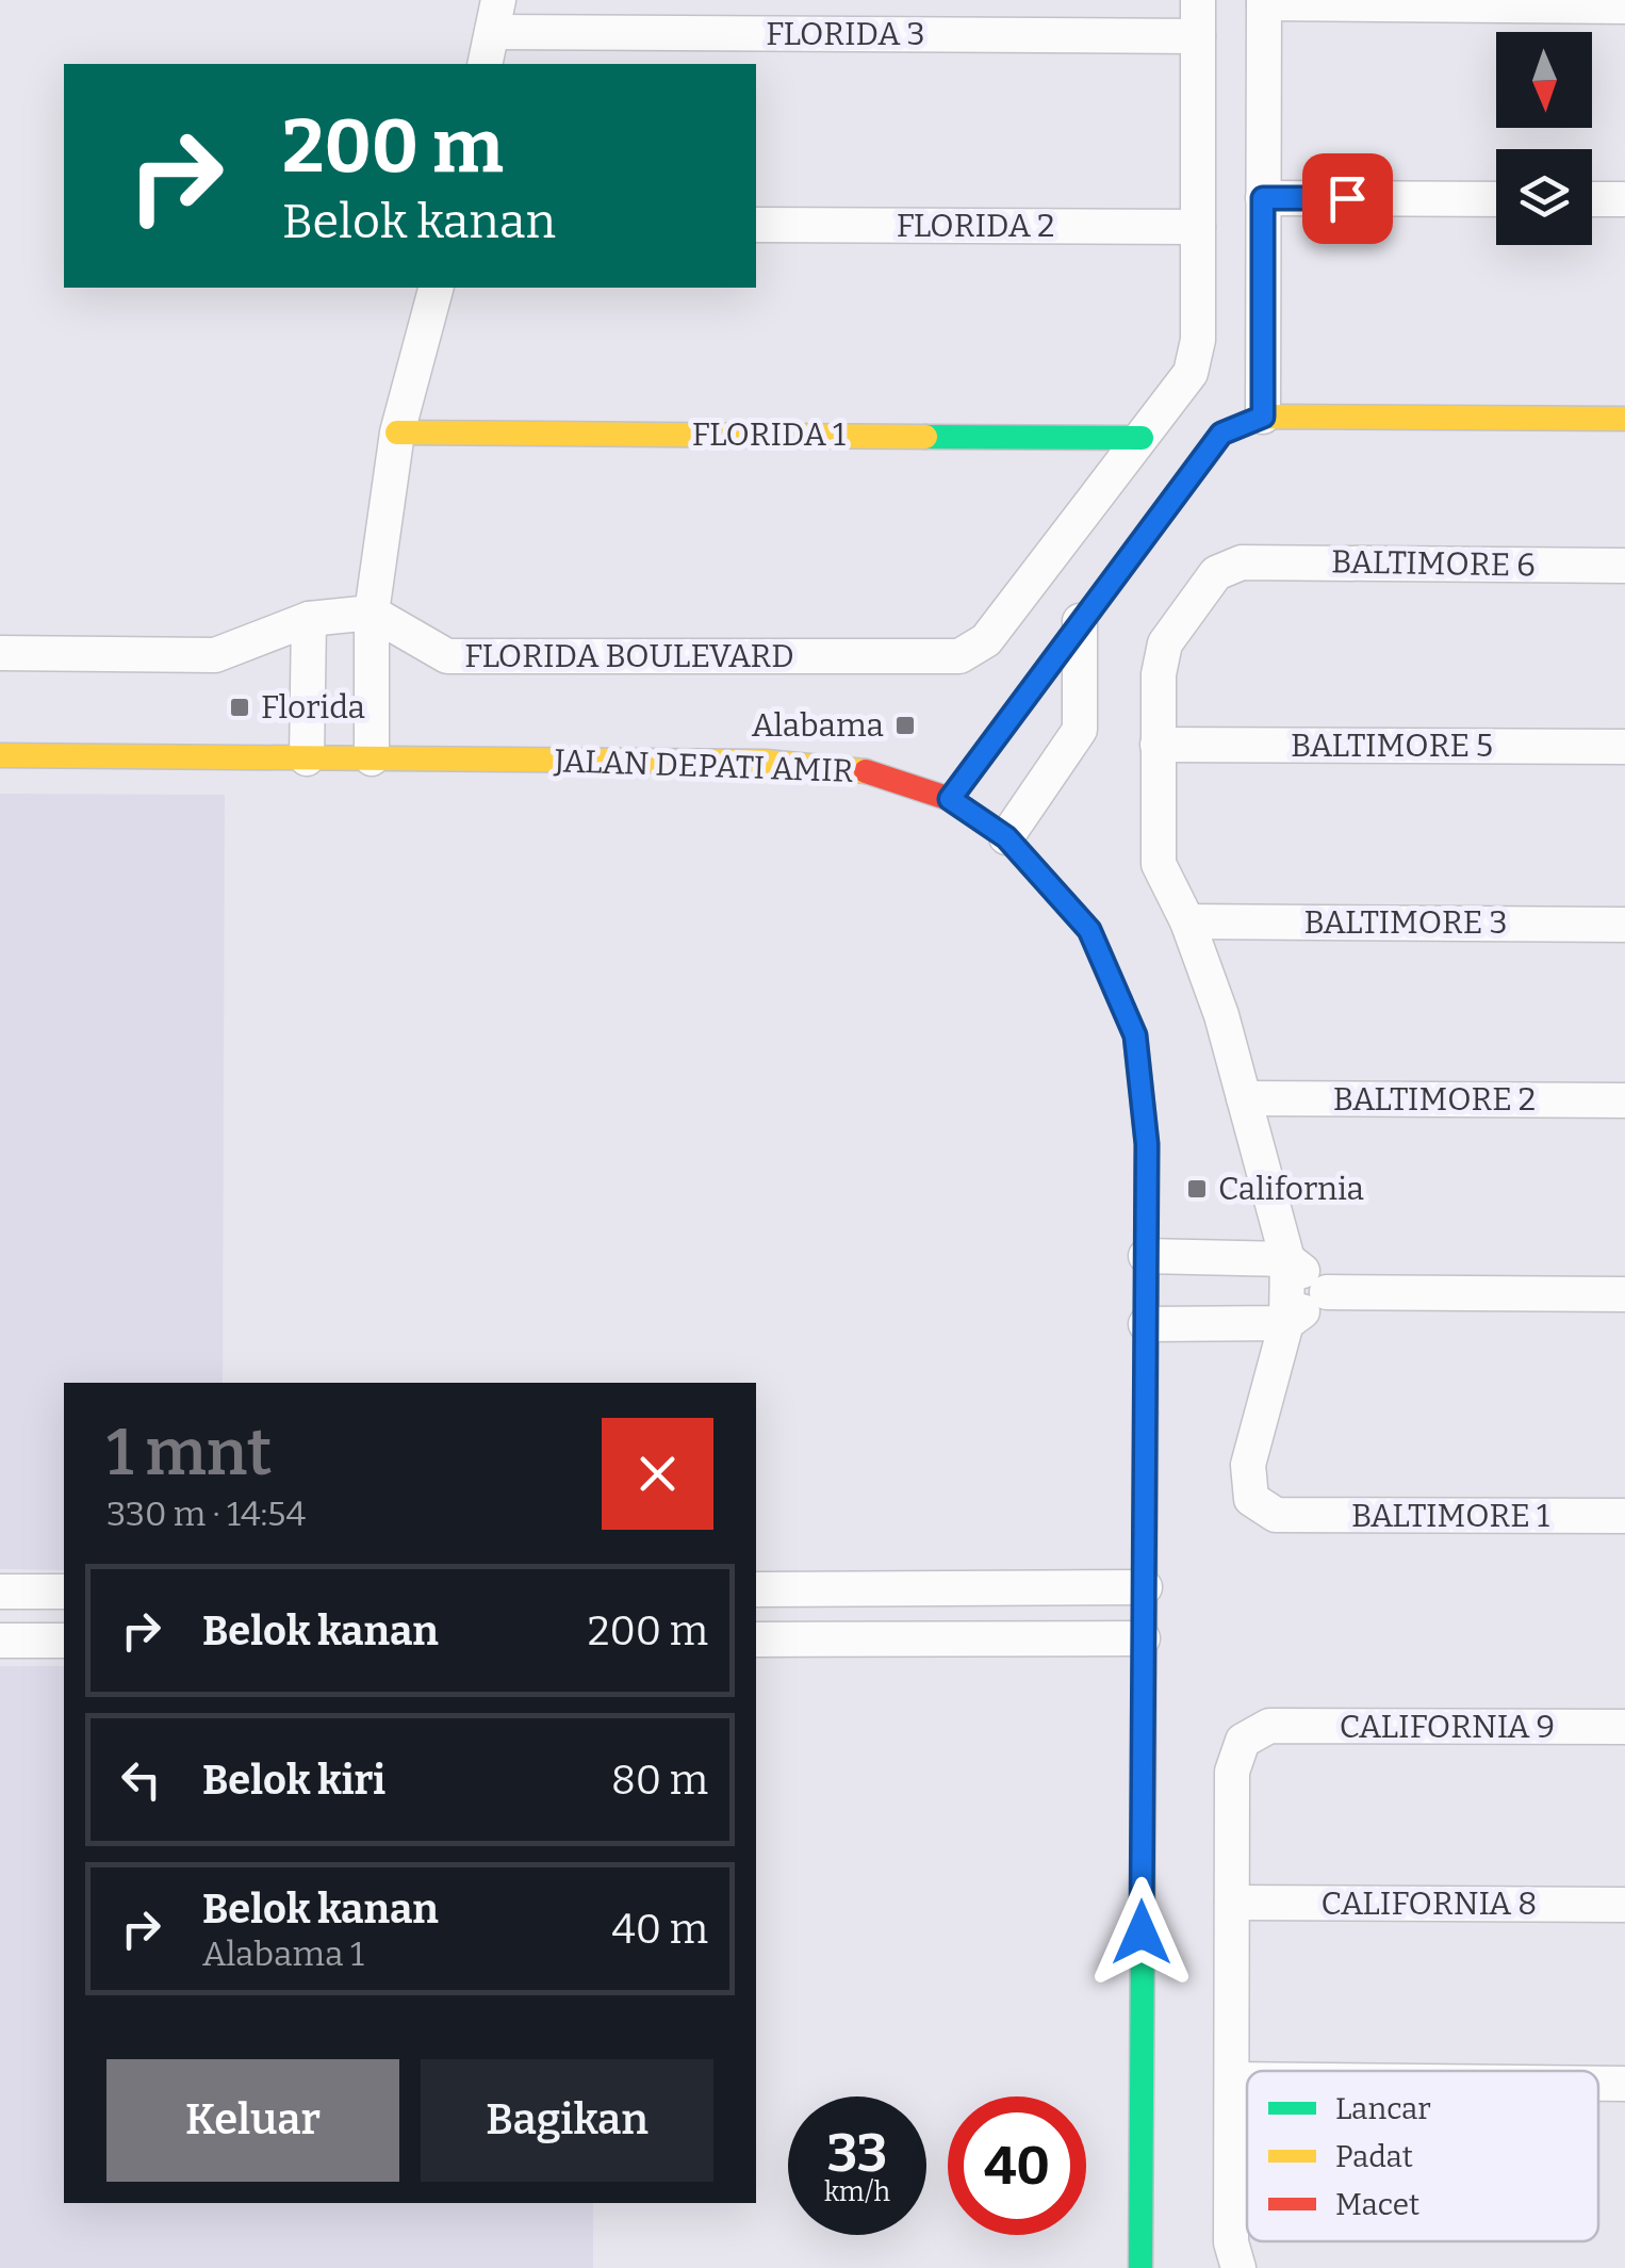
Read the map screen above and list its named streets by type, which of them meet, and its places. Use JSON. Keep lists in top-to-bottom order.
{
  "streets": {
    "street": [
      "FLORIDA 3",
      "FLORIDA 2",
      "FLORIDA 1",
      "BALTIMORE 6",
      "FLORIDA BOULEVARD",
      "BALTIMORE 5",
      "JALAN DEPATI AMIR",
      "BALTIMORE 3",
      "BALTIMORE 2",
      "BALTIMORE 1",
      "CALIFORNIA 9",
      "CALIFORNIA 8"
    ]
  },
  "crossings": [
    ["FLORIDA 1", "FLORIDA BOULEVARD"],
    ["BALTIMORE 6", "BALTIMORE 5"],
    ["CALIFORNIA 9", "CALIFORNIA 8"]
  ],
  "places": {
    "transit": ["Florida", "Alabama", "California"]
  },
  "legend": ["Lancar", "Padat", "Macet"],
  "north": "bottom",
  "page": {
    "turn": ["200 m", "Belok kanan"],
    "heading": ["1 mnt", "330 m · 14:54"],
    "list": [
      {
        "name": "Belok kanan",
        "value": "200 m"
      },
      {
        "name": "Belok kiri",
        "value": "80 m"
      },
      {
        "name": "Belok kanan",
        "note": "Alabama 1",
        "value": "40 m"
      }
    ],
    "buttons": ["Keluar", "Bagikan"],
    "speed": "33 km/h",
    "limit": "40"
  }
}
